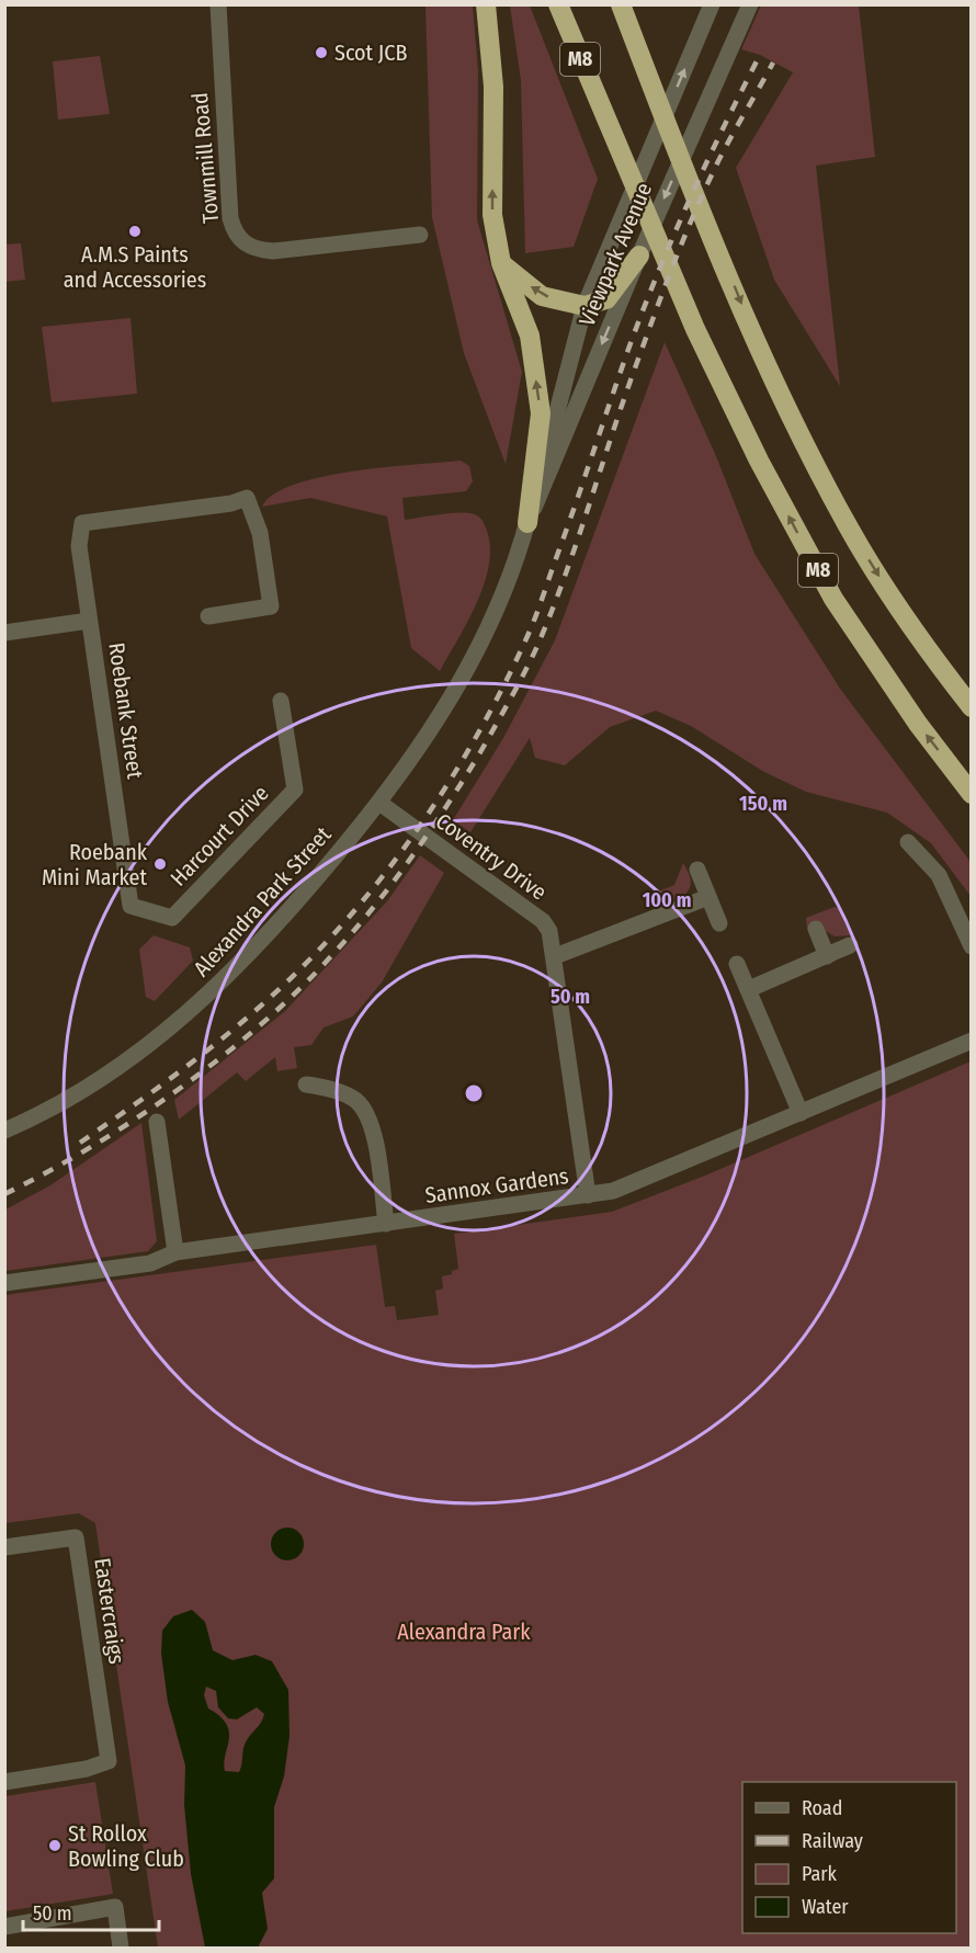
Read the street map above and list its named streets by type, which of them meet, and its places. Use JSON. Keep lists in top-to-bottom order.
{
  "streets": {
    "highway": ["M8"],
    "street": [
      "Townmill Road",
      "Viewpark Avenue",
      "Roebank Street",
      "Harcourt Drive",
      "Coventry Drive",
      "Alexandra Park Street",
      "Sannox Gardens",
      "Eastercraigs"
    ]
  },
  "crossings": [
    ["Viewpark Avenue", "Coventry Drive"],
    ["Viewpark Avenue", "Alexandra Park Street"],
    ["Roebank Street", "Harcourt Drive"],
    ["Coventry Drive", "Alexandra Park Street"],
    ["Coventry Drive", "Sannox Gardens"]
  ],
  "parks": ["Alexandra Park"],
  "places": [
    "Scot JCB",
    "A.M.S Paints and Accessories",
    "Roebank Mini Market",
    "St Rollox Bowling Club"
  ],
  "legend": [
    "Road",
    "Railway",
    "Park",
    "Water"
  ],
  "scale_bar": "50 m",
  "rings": ["150 m", "100 m", "50 m"]
}
